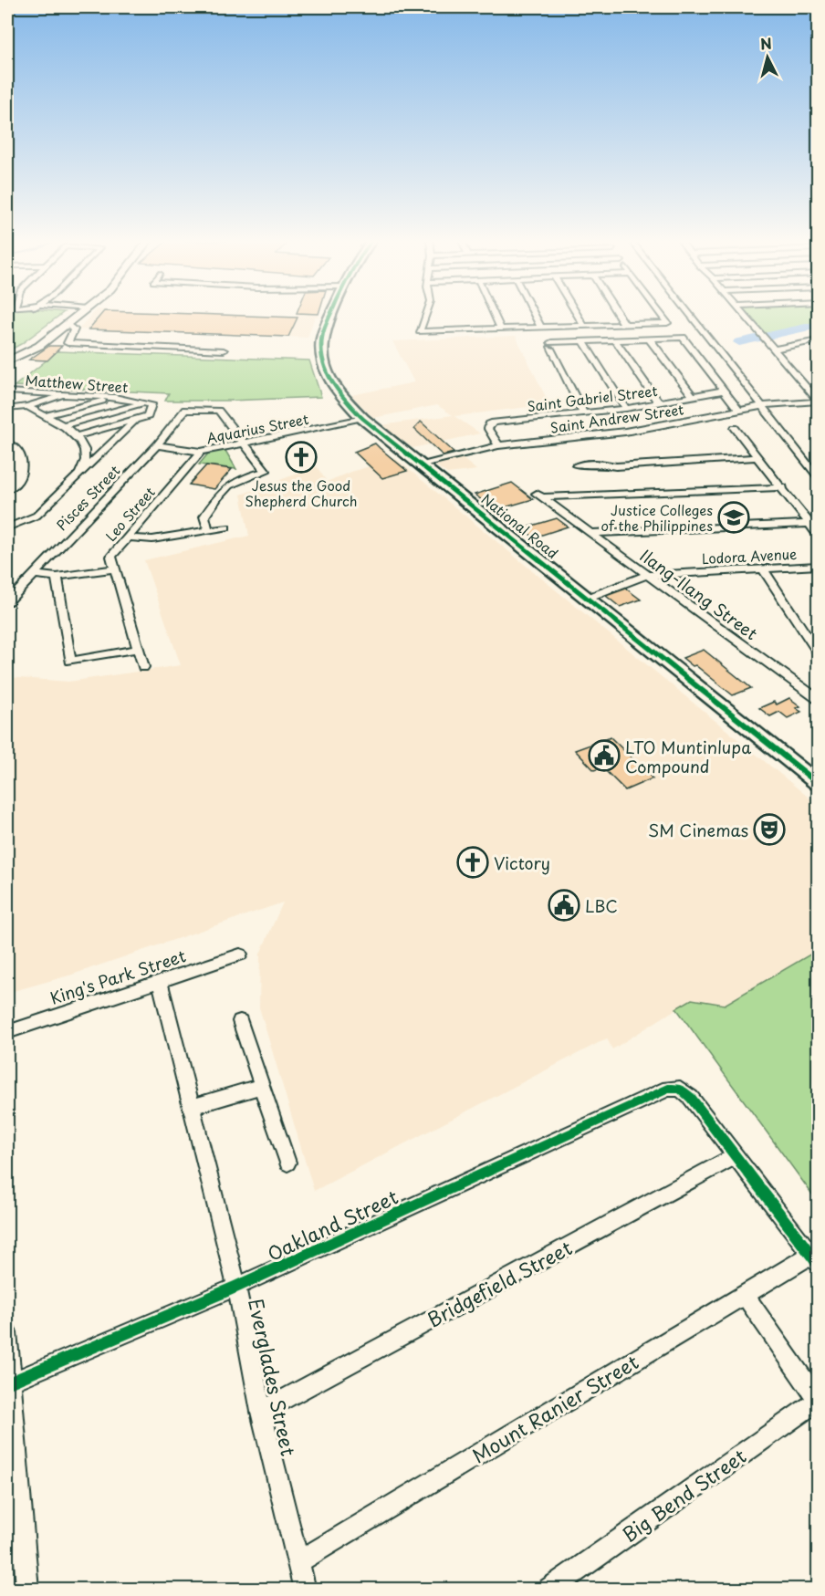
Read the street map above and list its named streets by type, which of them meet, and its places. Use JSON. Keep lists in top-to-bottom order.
{
  "streets": {
    "highway": ["National Road"],
    "street": [
      "Matthew Street",
      "Saint Gabriel Street",
      "Saint Andrew Street",
      "Aquarius Street",
      "Pisces Street",
      "Leo Street",
      "Lodora Avenue",
      "Ilang-Ilang Street",
      "King's Park Street",
      "Oakland Street",
      "Bridgefield Street",
      "Everglades Street",
      "Mount Ranier Street",
      "Big Bend Street"
    ]
  },
  "crossings": [
    ["Saint Gabriel Street", "Saint Andrew Street"],
    ["Saint Andrew Street", "National Road"],
    ["Aquarius Street", "Pisces Street"],
    ["Aquarius Street", "Leo Street"],
    ["Aquarius Street", "National Road"],
    ["National Road", "Lodora Avenue"],
    ["Lodora Avenue", "Ilang-Ilang Street"],
    ["King's Park Street", "Everglades Street"],
    ["Oakland Street", "Bridgefield Street"],
    ["Oakland Street", "Everglades Street"],
    ["Bridgefield Street", "Everglades Street"],
    ["Everglades Street", "Mount Ranier Street"]
  ],
  "places": {
    "church": ["Jesus the Good Shepherd Church", "Victory"],
    "school or university": ["Justice Colleges of the Philippines"],
    "public building": ["LTO Muntinlupa Compound", "LBC"],
    "theatre": ["SM Cinemas"]
  },
  "north": "top"
}
